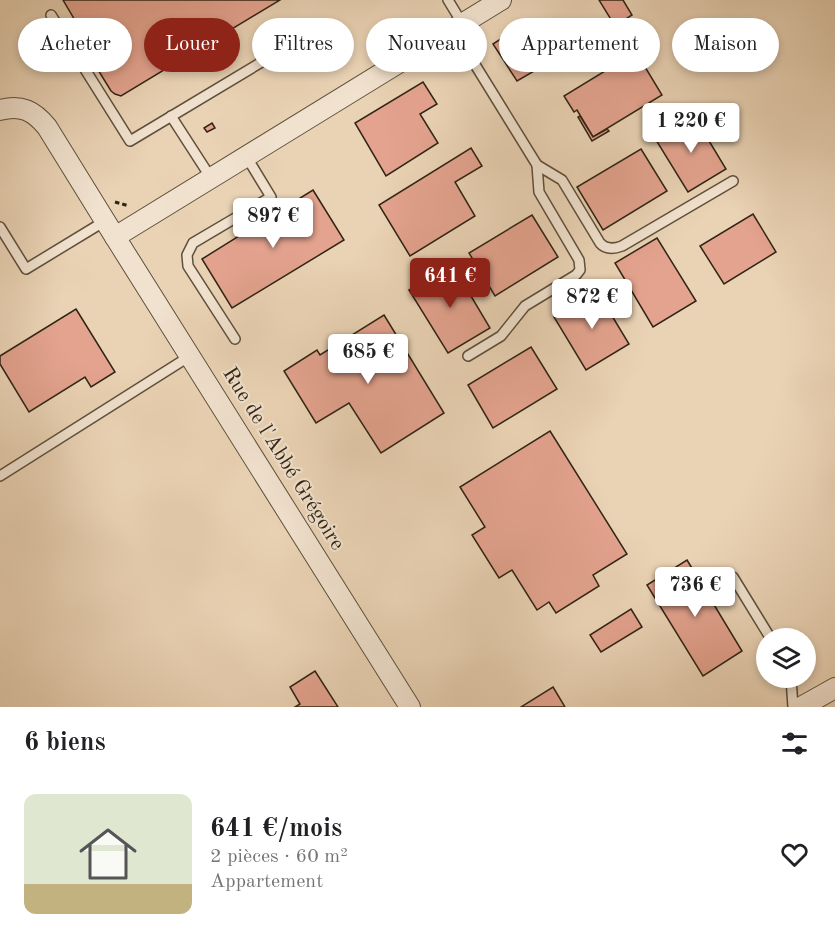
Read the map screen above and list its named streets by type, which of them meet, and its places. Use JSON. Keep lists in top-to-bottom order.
{
  "streets": {
    "street": ["Rue de l'Abbé Grégoire"]
  },
  "page": {
    "chip": [
      "Acheter",
      "Louer",
      "Filtres",
      "Nouveau",
      "Appartement",
      "Maison"
    ],
    "price": [
      "1 220 €",
      "897 €",
      "641 €",
      "872 €",
      "685 €",
      "736 €"
    ],
    "heading": "6 biens",
    "list": [
      {
        "name": "641 €/mois",
        "note": "2 pièces · 60 m² · Appartement"
      }
    ]
  }
}
